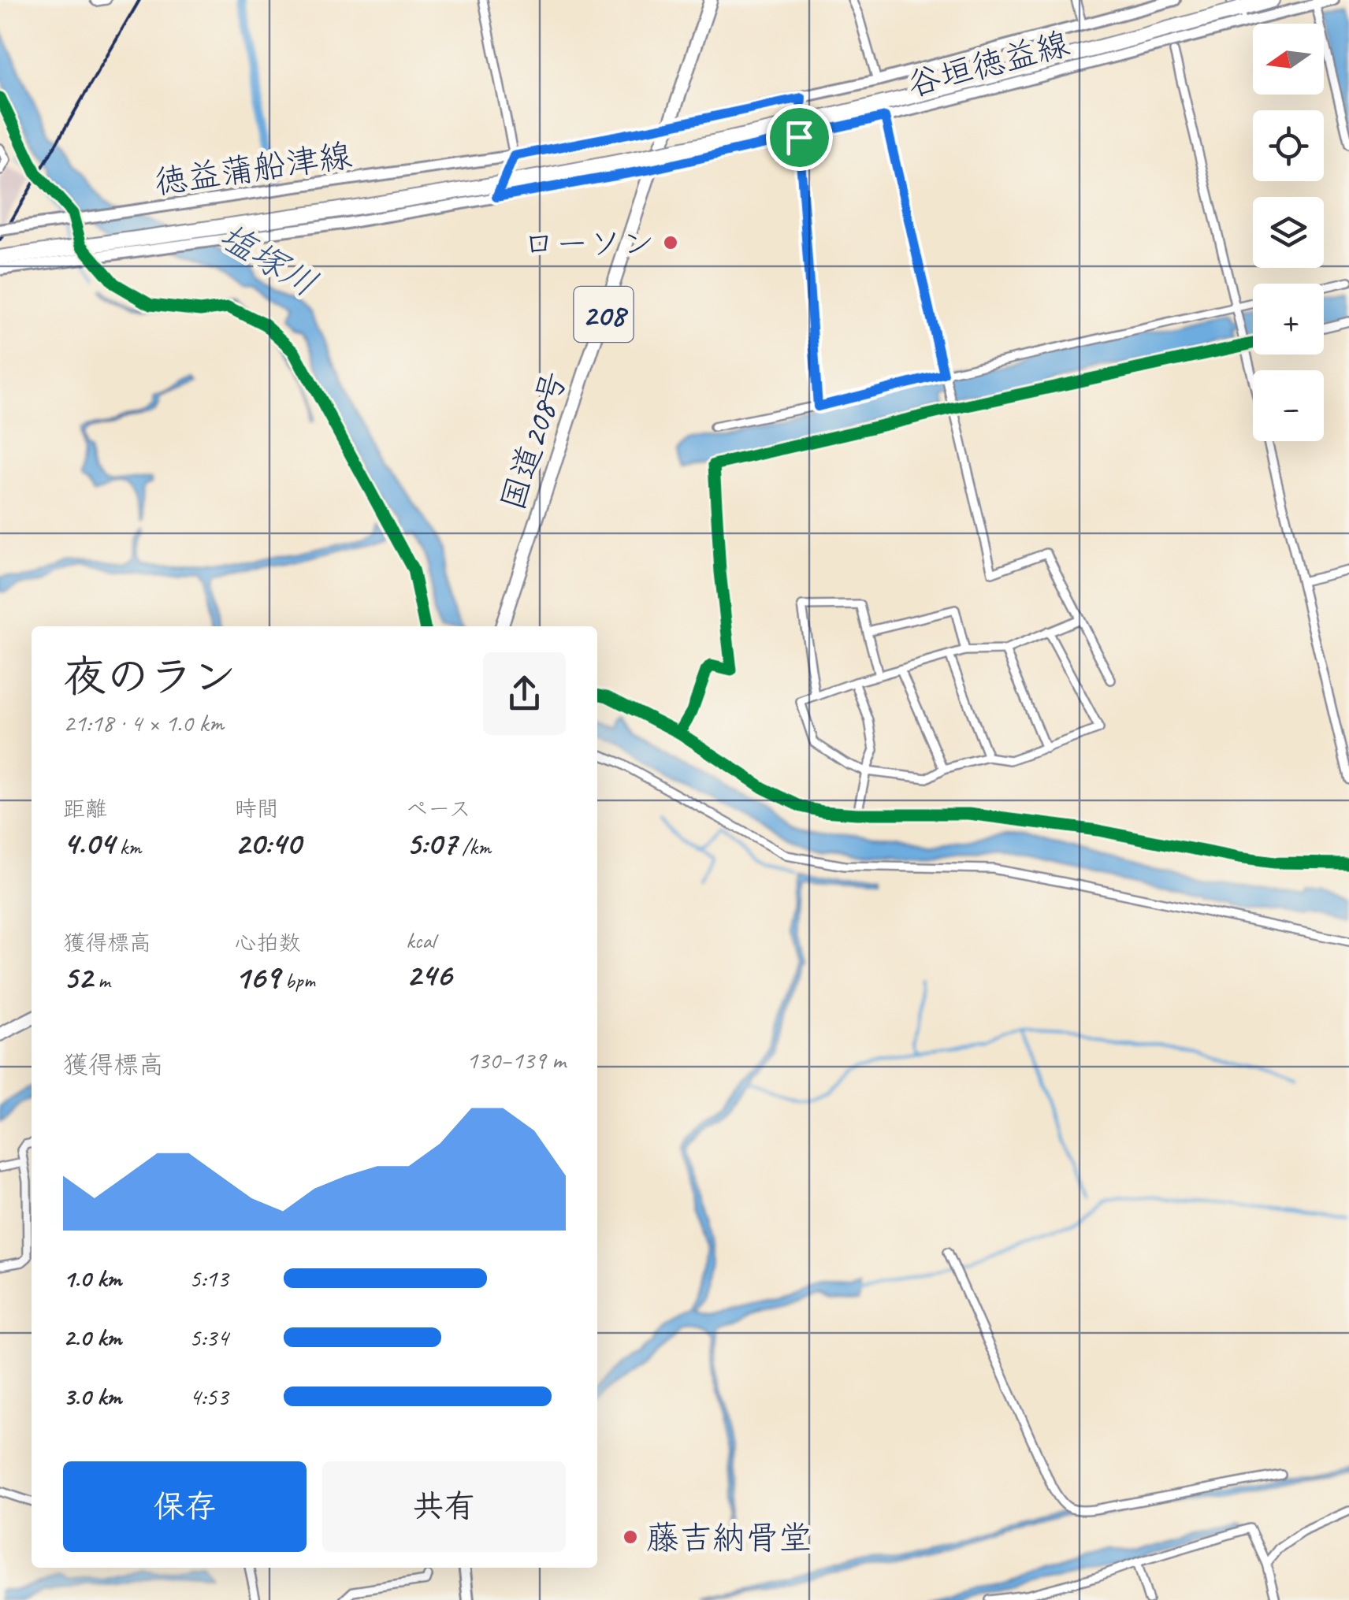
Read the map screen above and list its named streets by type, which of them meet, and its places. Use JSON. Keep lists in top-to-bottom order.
{
  "streets": {
    "highway": ["208", "国道208号"],
    "main road": ["谷垣徳益線", "徳益蒲船津線"]
  },
  "crossings": [
    ["谷垣徳益線", "徳益蒲船津線"],
    ["谷垣徳益線", "国道208号"],
    ["徳益蒲船津線", "国道208号"]
  ],
  "water": ["塩塚川"],
  "places": ["ローソン", "藤吉納骨堂"],
  "north": "left",
  "page": {
    "map_buttons": ["+", "−"],
    "heading": ["夜のラン", "21:18 · 4 × 1.0 km"],
    "stats": [
      ["距離", "4.04 km"],
      ["時間", "20:40"],
      ["ペース", "5:07 /km"],
      ["獲得標高", "52 m"],
      ["心拍数", "169 bpm"],
      ["kcal", "246"]
    ],
    "chart": ["獲得標高", "130–139 m"],
    "list": [
      {
        "name": "1.0 km",
        "note": "5:13"
      },
      {
        "name": "2.0 km",
        "note": "5:34"
      },
      {
        "name": "3.0 km",
        "note": "4:53"
      }
    ],
    "buttons": ["保存", "共有"]
  }
}
